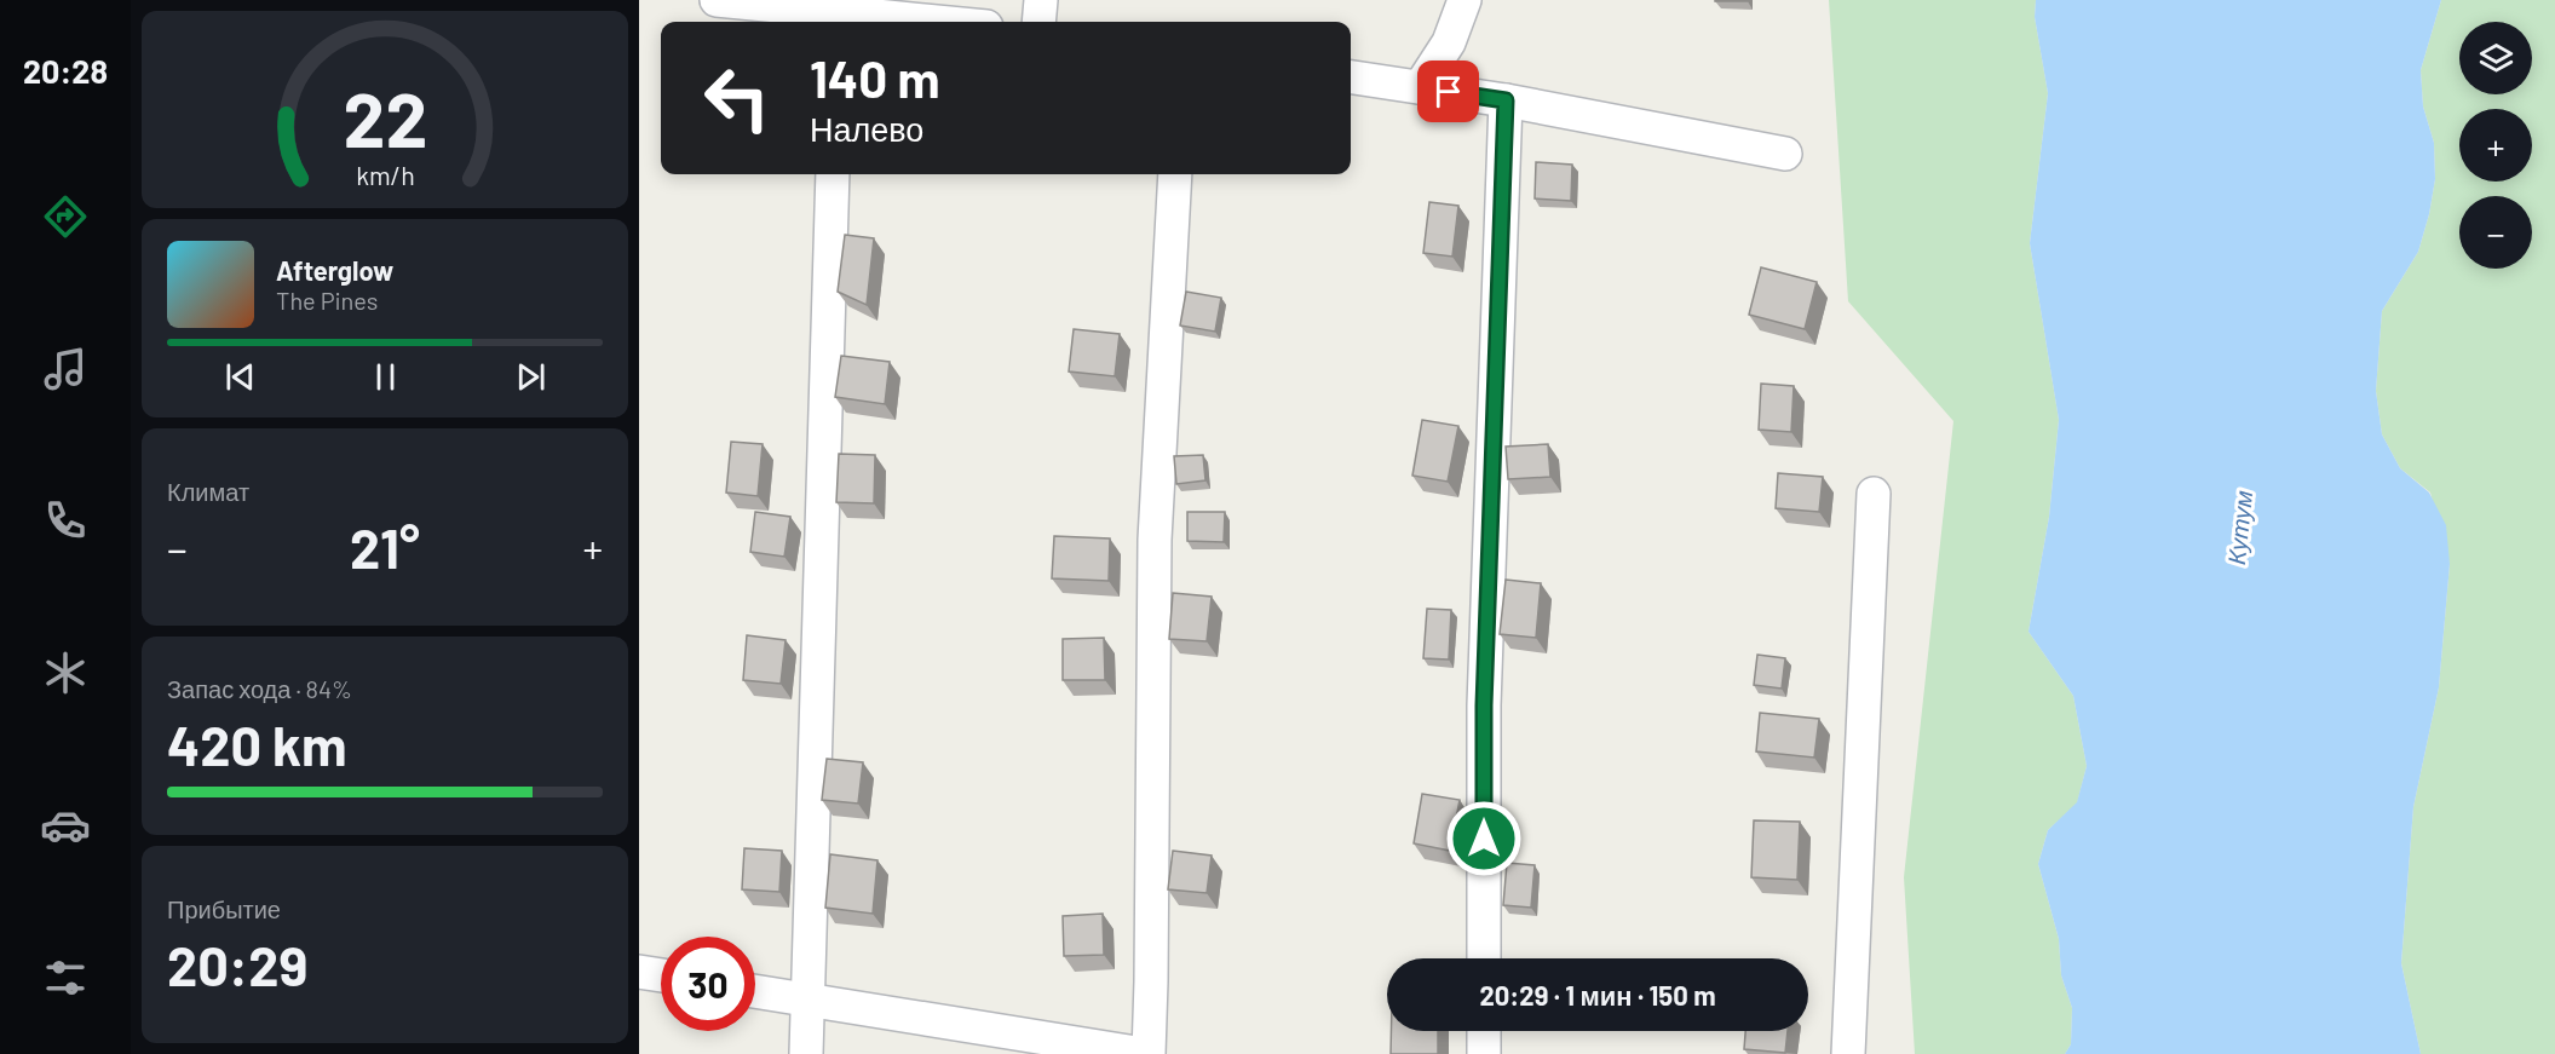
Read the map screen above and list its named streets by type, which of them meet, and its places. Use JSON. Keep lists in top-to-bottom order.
{
  "water": ["Кутум"],
  "page": {
    "tabs": "20:28",
    "map_buttons": ["+", "−"],
    "turn": ["140 m", "Налево"],
    "song": ["Afterglow", "The Pines"],
    "tile": [
      "Климат",
      ["Запас хода · 84%", "420 km"],
      ["Прибытие", "20:29"]
    ],
    "heat": ["−", "21°", "+"],
    "limit": "30",
    "trip": "20:29 · 1 мин · 150 m",
    "gauge": ["22", "km/h"]
  }
}
